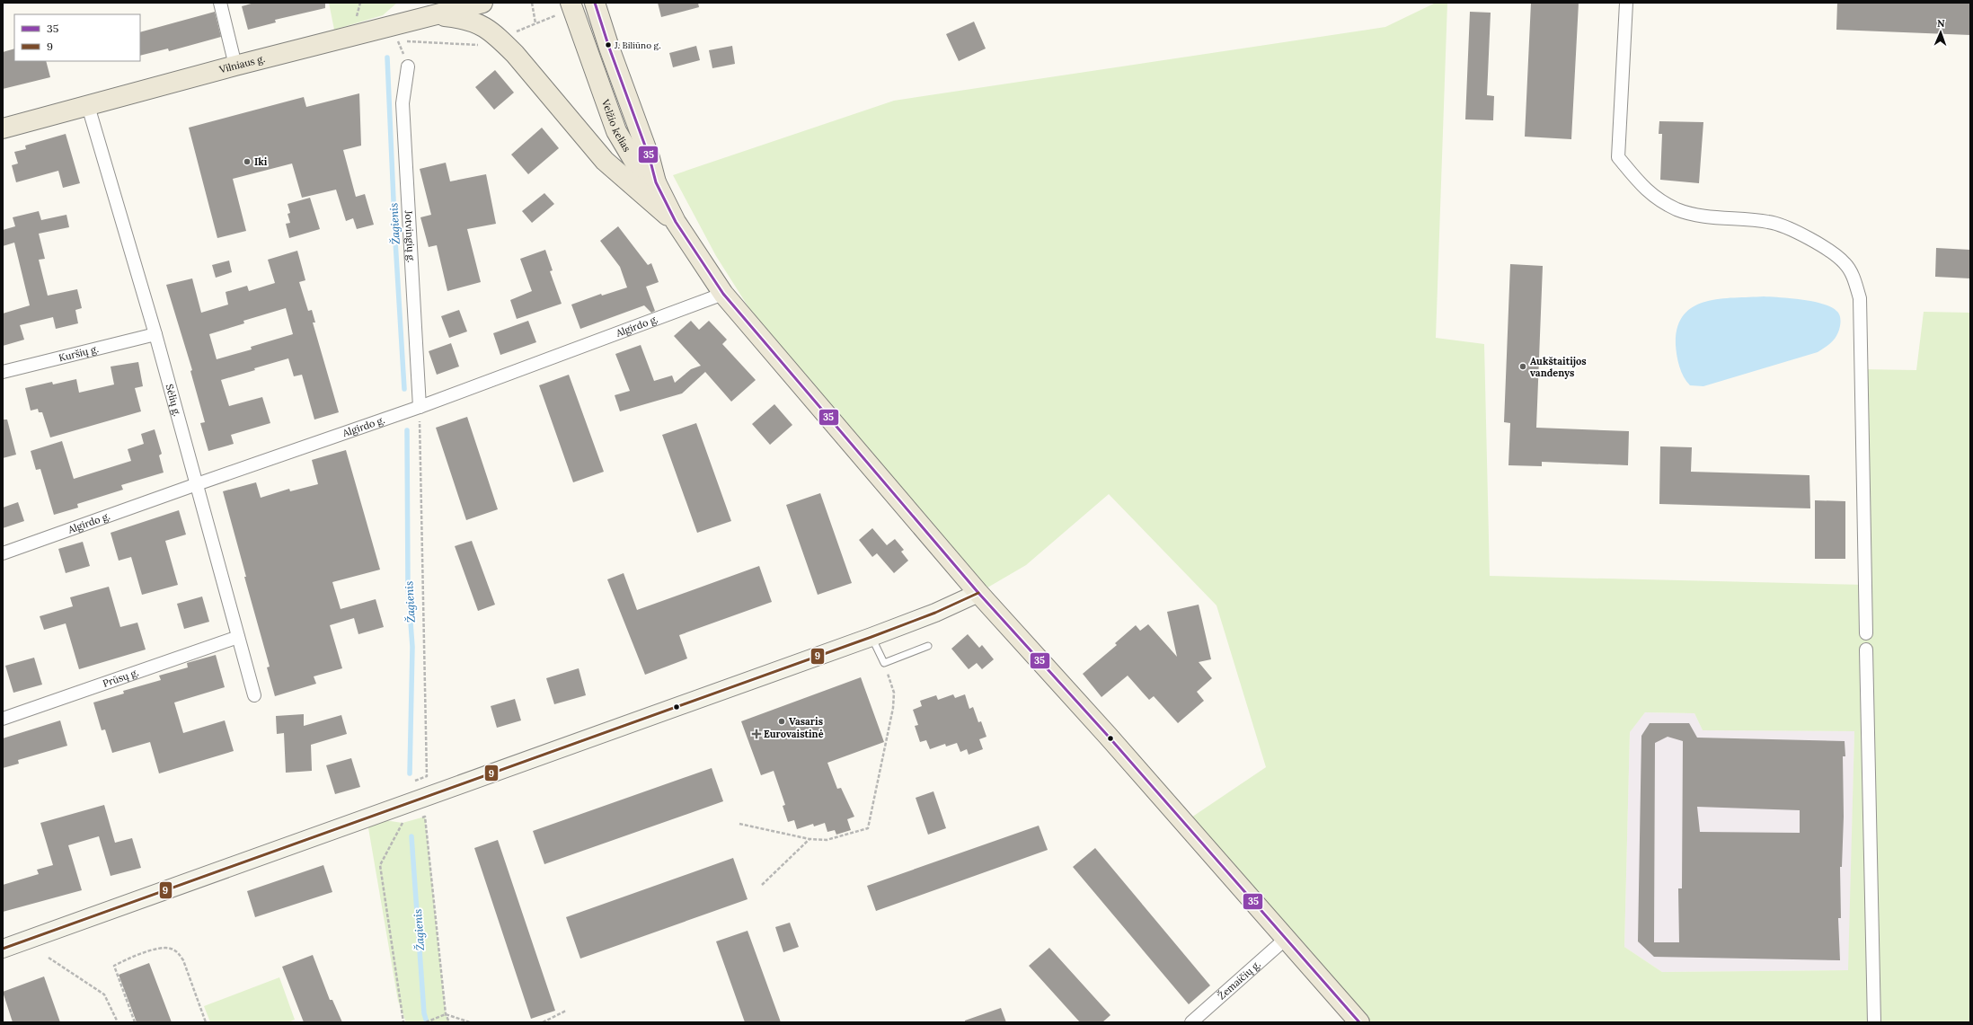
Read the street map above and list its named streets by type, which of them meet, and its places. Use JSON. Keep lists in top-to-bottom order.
{
  "streets": {
    "main road": ["Vilniaus g.", "Velžio kelias"],
    "street": [
      "Jotvingių g.",
      "Algirdo g.",
      "Kuršių g.",
      "Sėlių g.",
      "Prūsų g.",
      "Žemaičių g."
    ]
  },
  "crossings": [
    ["Vilniaus g.", "Sėlių g."],
    ["Jotvingių g.", "Algirdo g."],
    ["Algirdo g.", "Sėlių g."],
    ["Kuršių g.", "Sėlių g."],
    ["Sėlių g.", "Prūsų g."]
  ],
  "water": ["Žagienis"],
  "places": {
    "other": [
      "J. Biliūno g.",
      "Iki",
      "Aukštaitijos vandenys",
      "Vasaris"
    ],
    "health": ["Eurovaistinė"]
  },
  "lines": ["transit line 35", "transit line 9"],
  "legend": ["35", "9"],
  "north": "top"
}
